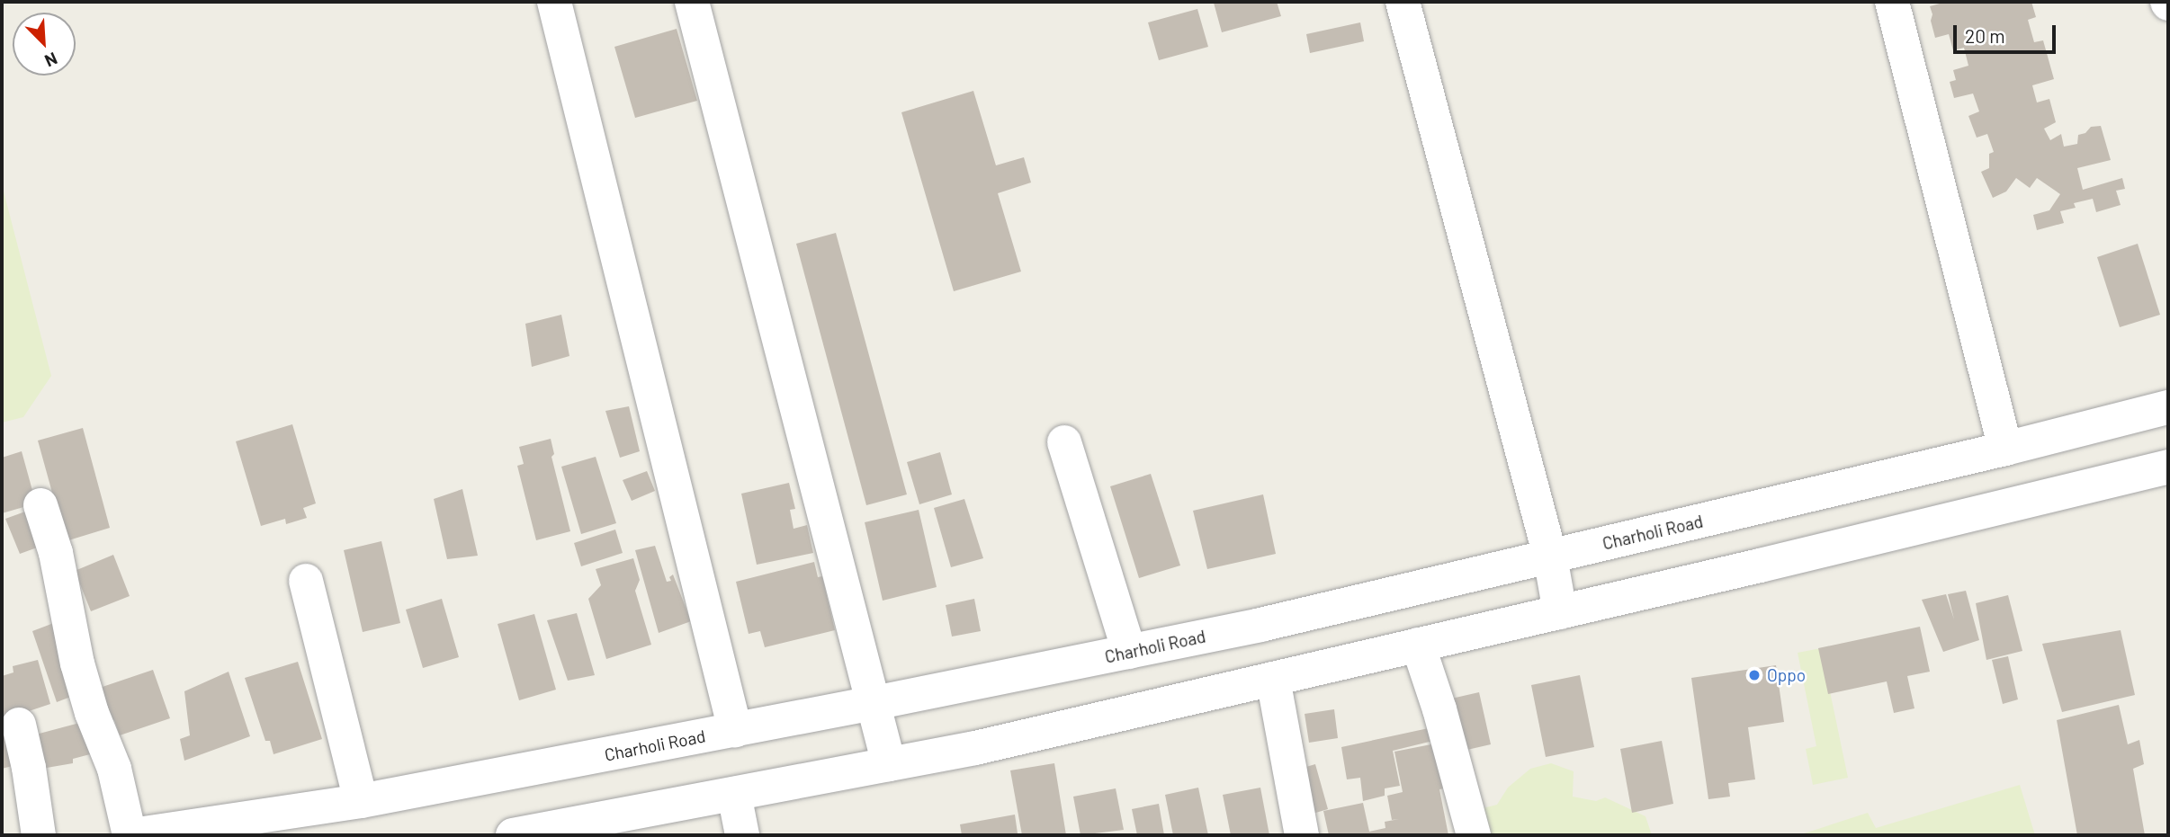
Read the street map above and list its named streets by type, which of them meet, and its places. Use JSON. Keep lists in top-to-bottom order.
{
  "streets": {
    "street": ["Charholi Road"]
  },
  "places": ["Oppo"],
  "scale_bar": "20 m",
  "north": "bottom right"
}
